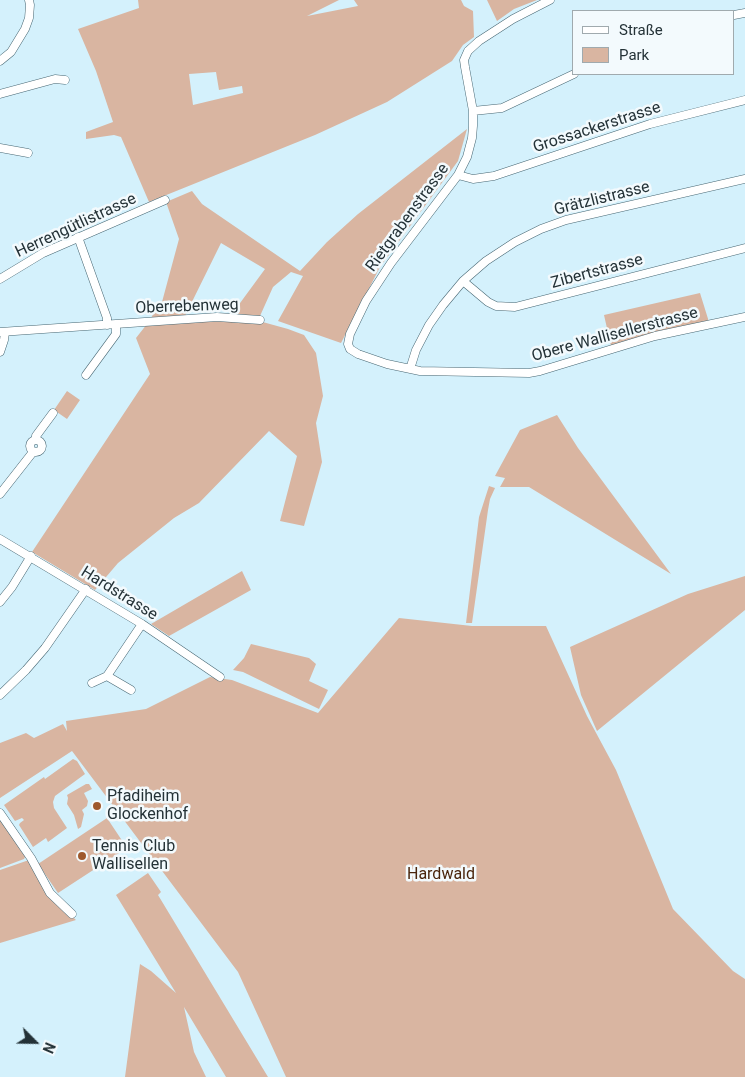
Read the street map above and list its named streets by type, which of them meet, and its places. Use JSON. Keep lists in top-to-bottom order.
{
  "streets": {
    "street": [
      "Grossackerstrasse",
      "Grätzlistrasse",
      "Rietgrabenstrasse",
      "Herrengütlistrasse",
      "Zibertstrasse",
      "Oberrebenweg",
      "Obere Wallisellerstrasse",
      "Hardstrasse"
    ]
  },
  "crossings": [
    ["Grossackerstrasse", "Rietgrabenstrasse"],
    ["Grätzlistrasse", "Zibertstrasse"],
    ["Grätzlistrasse", "Obere Wallisellerstrasse"],
    ["Rietgrabenstrasse", "Obere Wallisellerstrasse"]
  ],
  "parks": ["Hardwald"],
  "places": ["Pfadiheim Glockenhof", "Tennis Club Wallisellen"],
  "legend": ["Straße", "Park"],
  "north": "bottom right"
}
